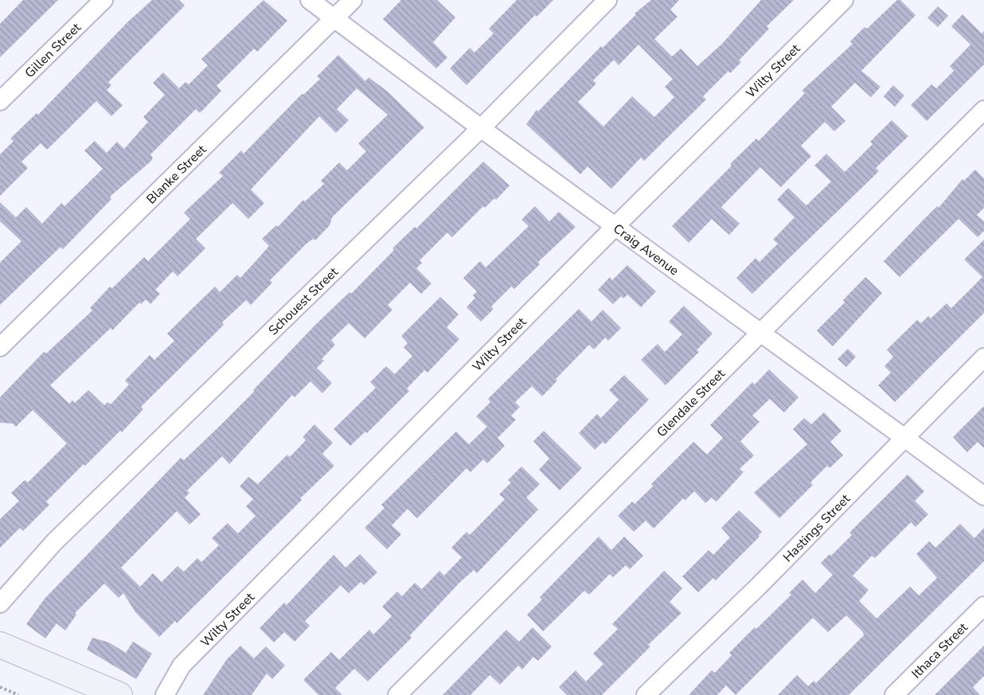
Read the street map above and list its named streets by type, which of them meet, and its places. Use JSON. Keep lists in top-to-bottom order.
{
  "streets": {
    "street": [
      "Gillen Street",
      "Wilty Street",
      "Blanke Street",
      "Craig Avenue",
      "Schouest Street",
      "Glendale Street",
      "Hastings Street",
      "Ithaca Street"
    ]
  },
  "crossings": [
    ["Wilty Street", "Craig Avenue"],
    ["Blanke Street", "Craig Avenue"],
    ["Craig Avenue", "Schouest Street"],
    ["Craig Avenue", "Glendale Street"],
    ["Craig Avenue", "Hastings Street"]
  ]
}
